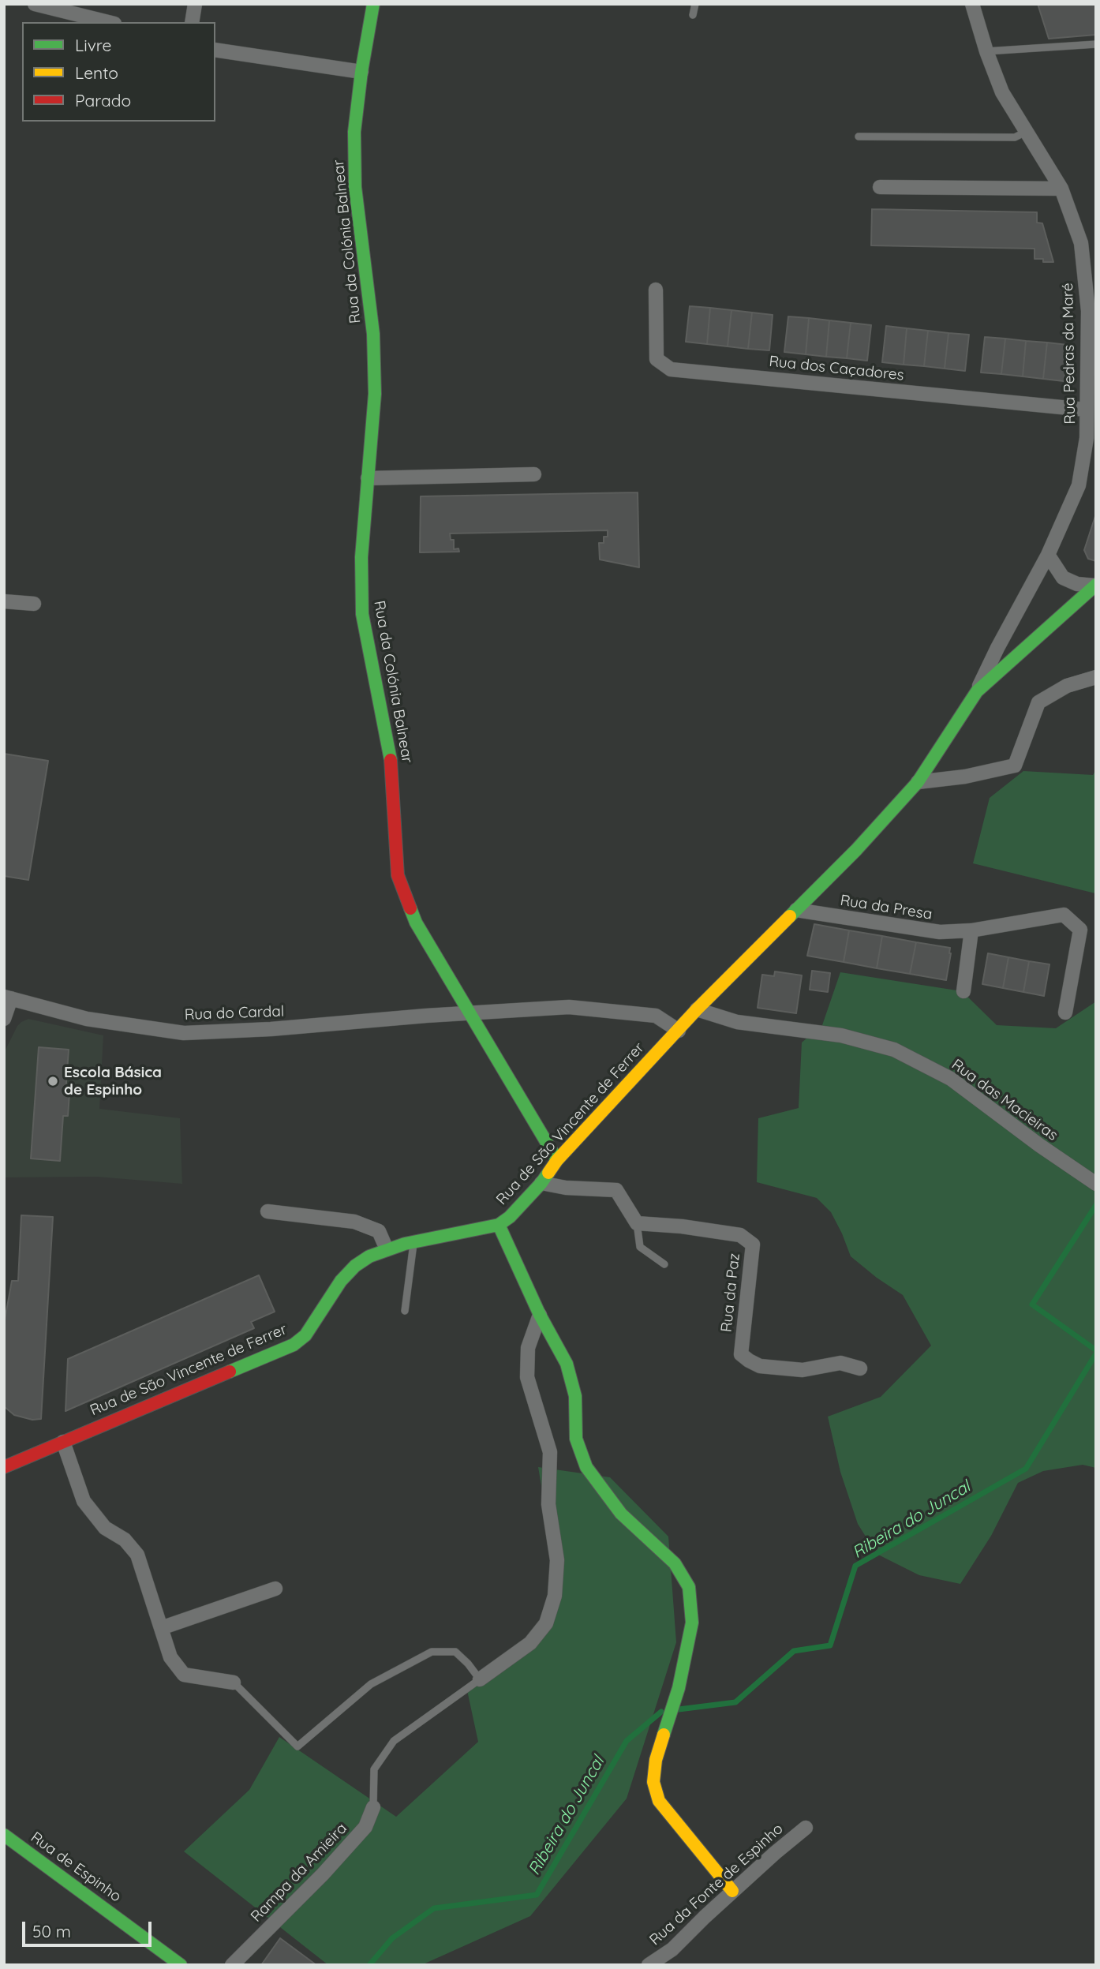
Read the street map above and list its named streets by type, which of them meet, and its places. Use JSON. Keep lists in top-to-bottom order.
{
  "streets": {
    "street": [
      "Rua da Colónia Balnear",
      "Rua Pedras da Maré",
      "Rua dos Caçadores",
      "Rua da Presa",
      "Rua do Cardal",
      "Rua das Macieiras",
      "Rua de São Vincente de Ferrer",
      "Rua da Paz",
      "Rua de Espinho",
      "Rampa da Amieira",
      "Rua da Fonte de Espinho"
    ]
  },
  "crossings": [
    ["Rua da Colónia Balnear", "Rua do Cardal"],
    ["Rua da Colónia Balnear", "Rua de São Vincente de Ferrer"],
    ["Rua Pedras da Maré", "Rua dos Caçadores"],
    ["Rua Pedras da Maré", "Rua de São Vincente de Ferrer"],
    ["Rua da Presa", "Rua de São Vincente de Ferrer"],
    ["Rua do Cardal", "Rua de São Vincente de Ferrer"],
    ["Rua das Macieiras", "Rua de São Vincente de Ferrer"]
  ],
  "water": ["Ribeira do Juncal"],
  "places": ["Escola Básica de Espinho"],
  "legend": ["Livre", "Lento", "Parado"],
  "scale_bar": "50 m"
}
